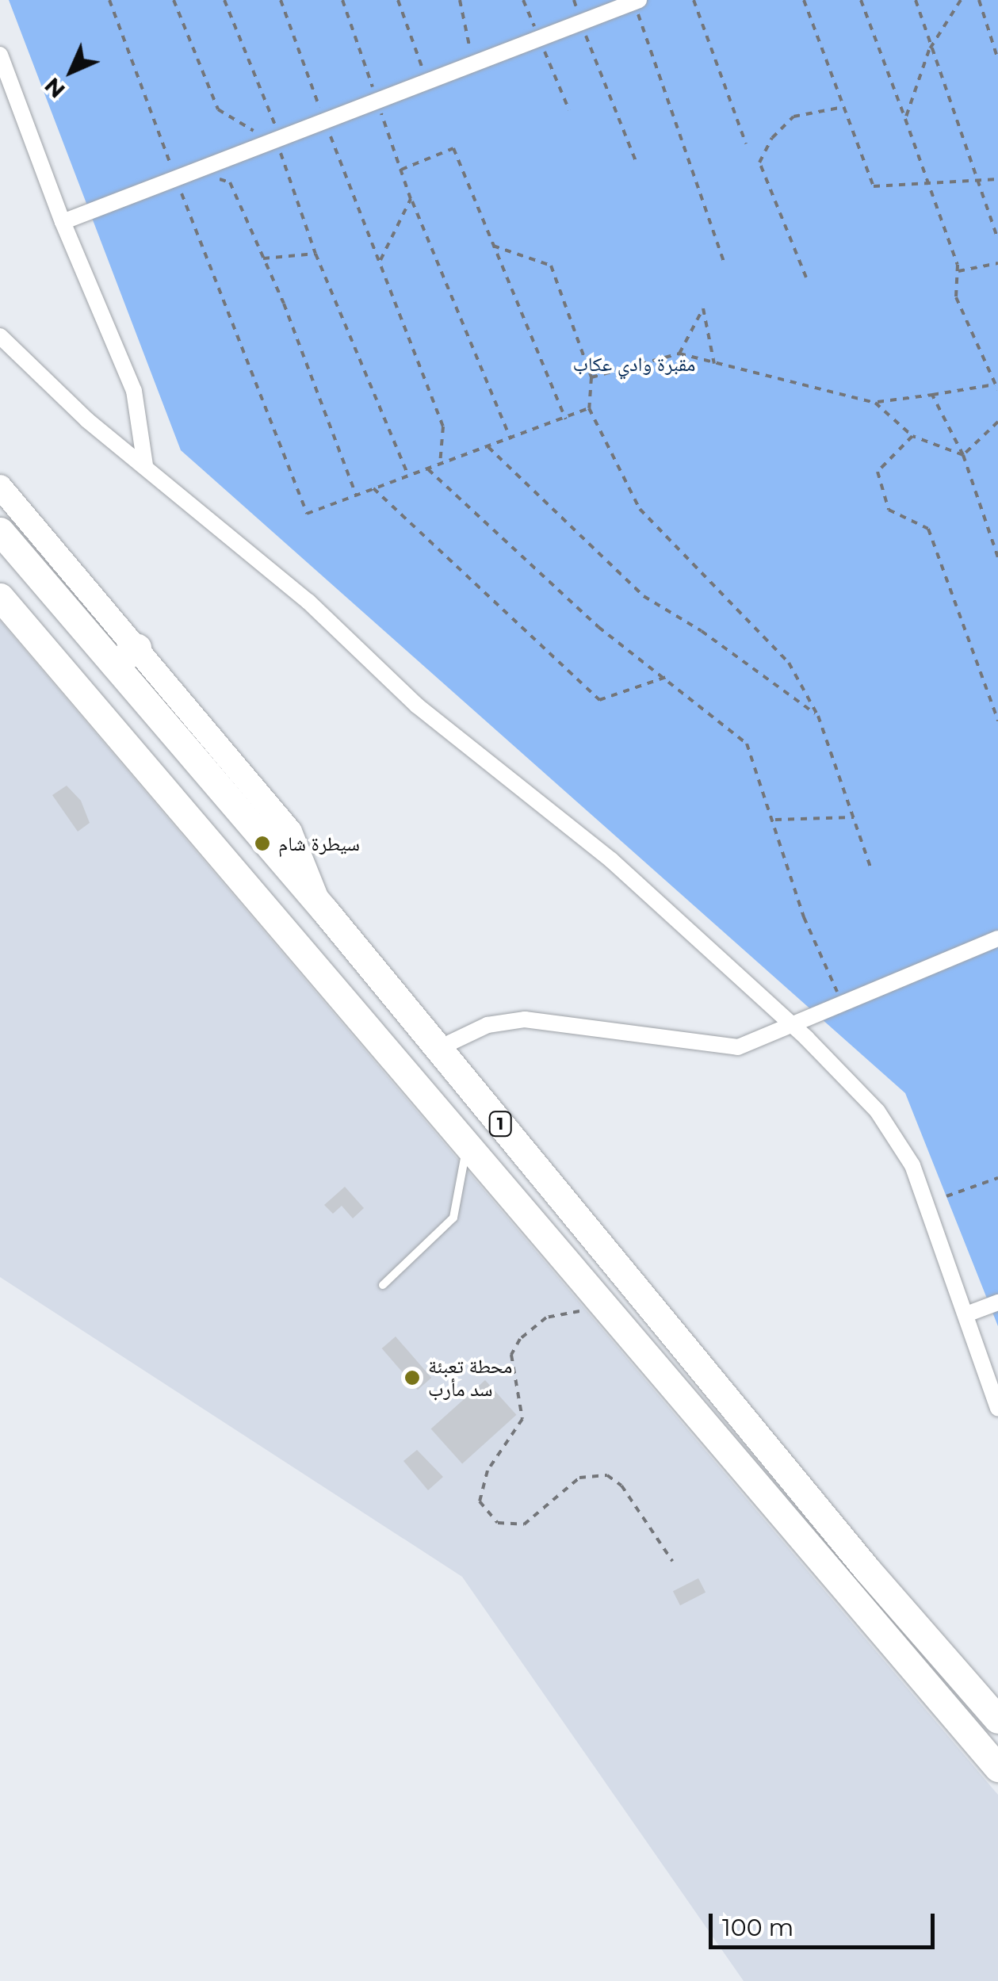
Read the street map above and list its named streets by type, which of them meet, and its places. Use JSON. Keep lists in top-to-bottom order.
{
  "streets": {
    "highway": ["1"]
  },
  "parks": ["مقبرة وادي عكاب"],
  "places": ["سيطرة شام", "محطة تعبئة سد مأرب"],
  "scale_bar": "100 m",
  "north": "bottom left"
}
